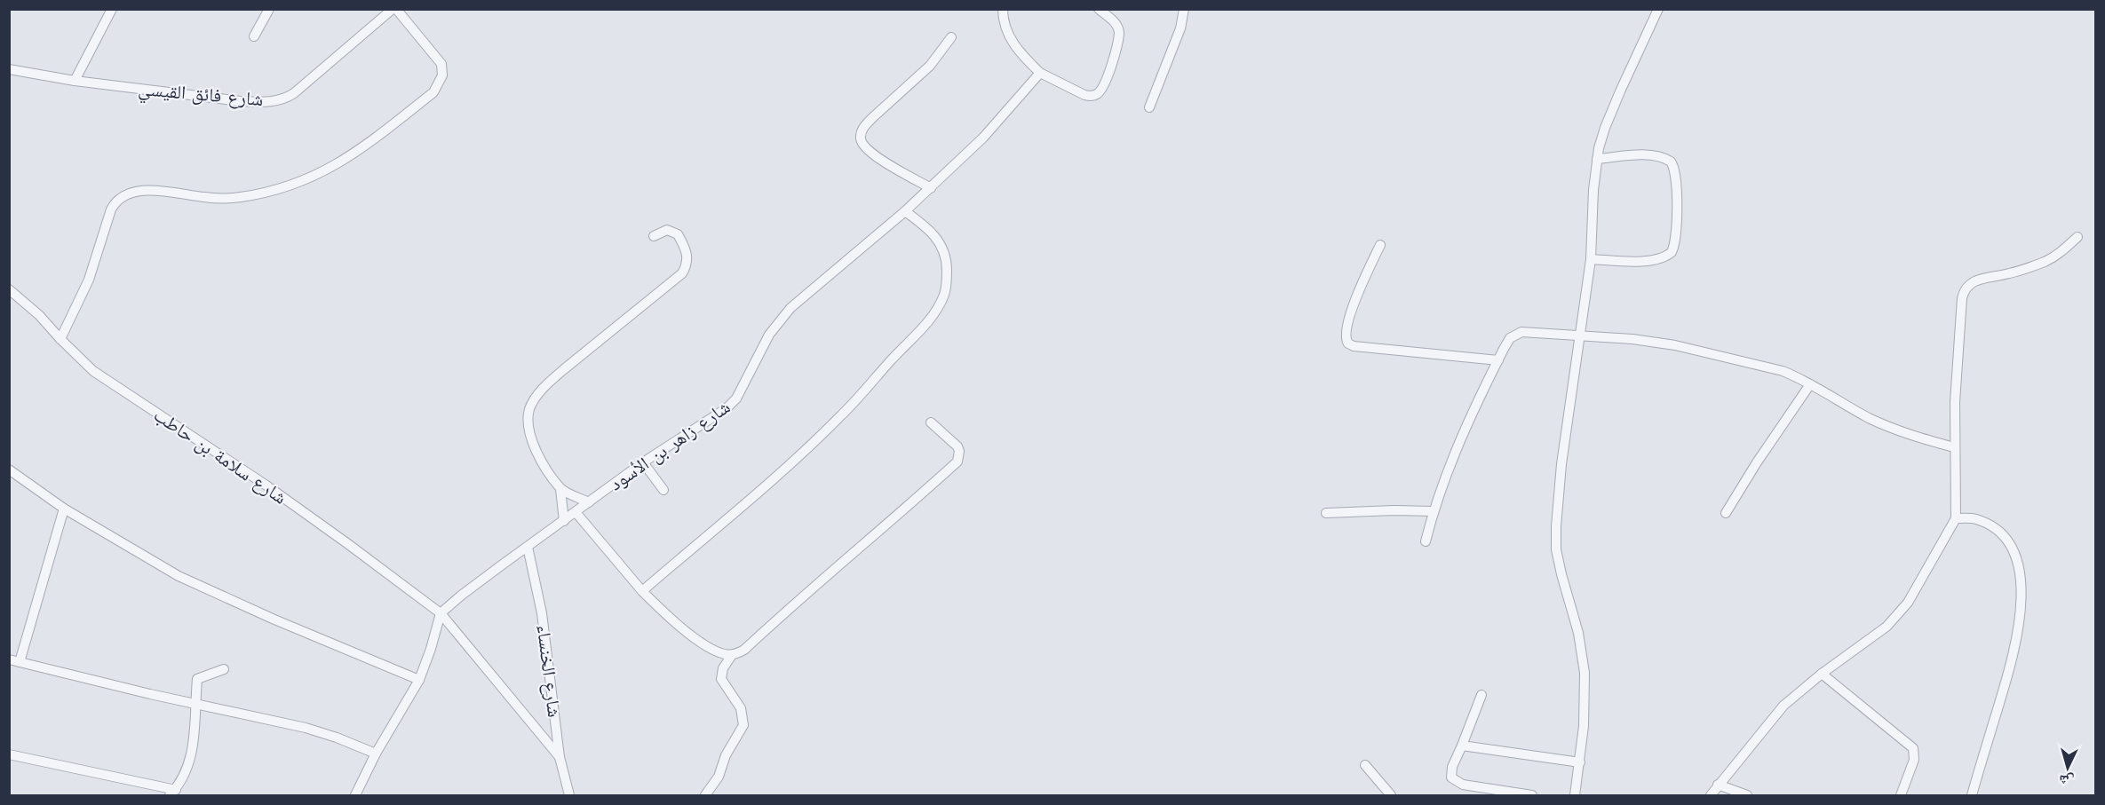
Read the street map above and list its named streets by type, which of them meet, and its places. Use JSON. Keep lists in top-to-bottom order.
{
  "streets": {
    "street": [
      "شارع فائق القيسي",
      "شارع زاهر بن الأسود",
      "شارع سلامة بن حاطب",
      "شارع الخنساء"
    ]
  },
  "crossings": [
    ["شارع زاهر بن الأسود", "شارع سلامة بن حاطب"],
    ["شارع زاهر بن الأسود", "شارع الخنساء"],
    ["شارع سلامة بن حاطب", "شارع الخنساء"]
  ],
  "north": "bottom"
}
